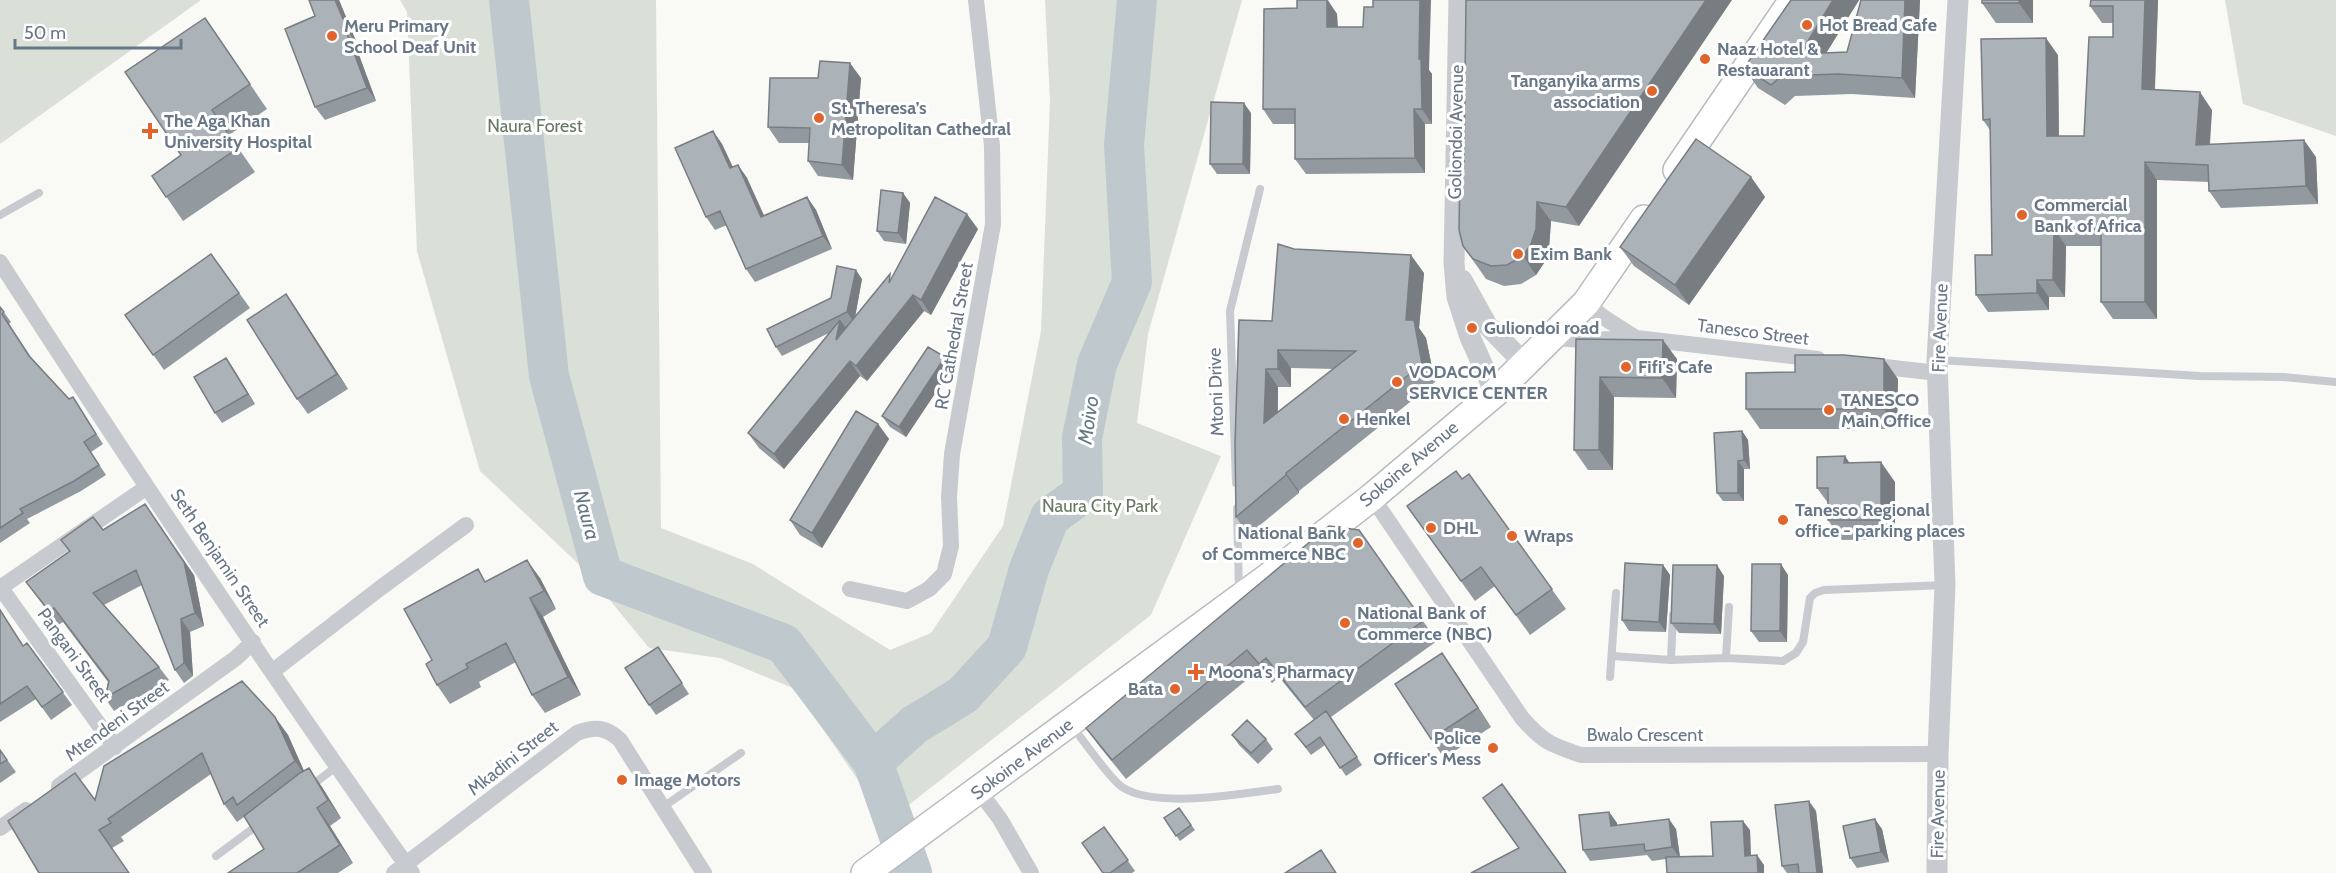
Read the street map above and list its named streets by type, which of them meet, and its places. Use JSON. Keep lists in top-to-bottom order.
{
  "streets": {
    "main road": ["Sokoine Avenue"],
    "street": [
      "Goliondoi Avenue",
      "Fire Avenue",
      "Tanesco Street",
      "RC Cathedral Street",
      "Seth Benjamin Street",
      "Pangani Street",
      "Mtendeni Street",
      "Bwalo Crescent",
      "Mkadini Street"
    ],
    "lane": ["Mtoni Drive"]
  },
  "crossings": [
    ["Goliondoi Avenue", "Sokoine Avenue"],
    ["Fire Avenue", "Bwalo Crescent"],
    ["Tanesco Street", "Sokoine Avenue"],
    ["Sokoine Avenue", "Bwalo Crescent"],
    ["Seth Benjamin Street", "Mtendeni Street"],
    ["Seth Benjamin Street", "Mkadini Street"],
    ["Pangani Street", "Mtendeni Street"]
  ],
  "water": ["Moivo", "Naura"],
  "parks": ["Naura Forest", "Naura City Park"],
  "places": {
    "other": [
      "Hot Bread Cafe",
      "Meru Primary School Deaf Unit",
      "Naaz Hotel & Restauarant",
      "Tanganyika arms association",
      "St. Theresa’s Metropolitan Cathedral",
      "Commercial Bank of Africa",
      "Exim Bank",
      "Guliondoi road",
      "Fifi's Cafe",
      "VODACOM SERVICE CENTER",
      "TANESCO Main Office",
      "Henkel",
      "Tanesco Regional office - parking places",
      "DHL",
      "Wraps",
      "National Bank of Commerce NBC",
      "National Bank of Commerce (NBC)",
      "Bata",
      "Police Officer's Mess",
      "Image Motors"
    ],
    "health": ["The Aga Khan University Hospital", "Moona's Pharmacy"]
  },
  "scale_bar": "50 m"
}
